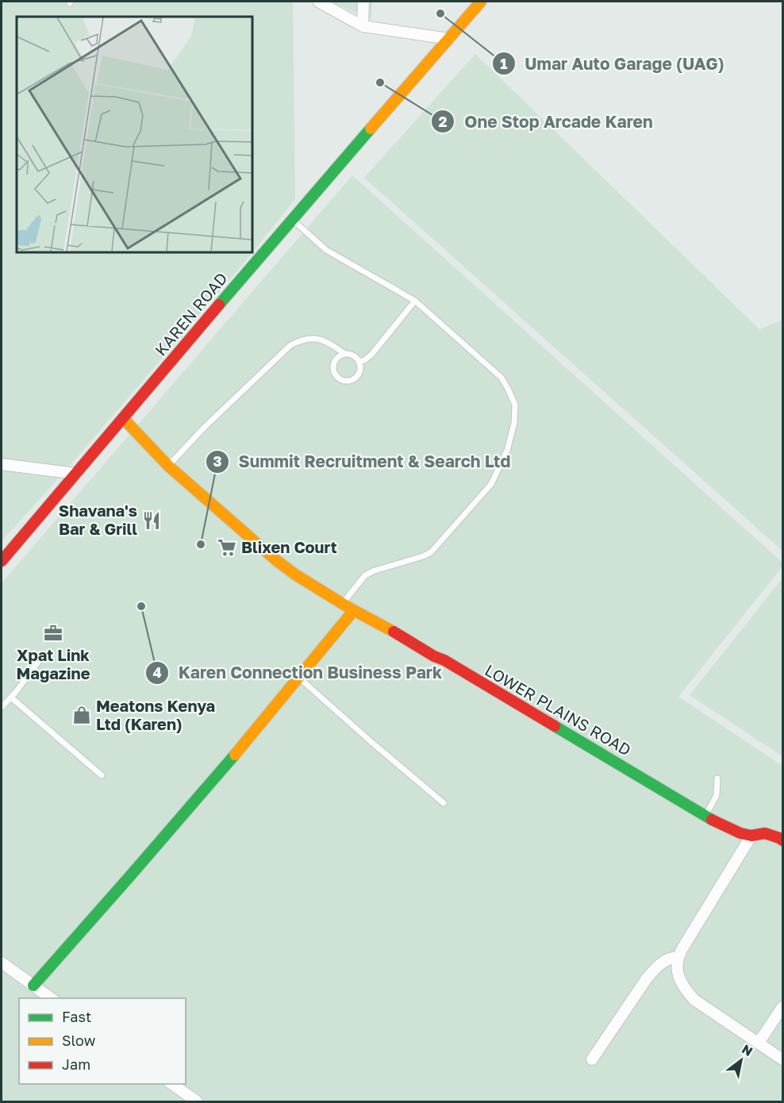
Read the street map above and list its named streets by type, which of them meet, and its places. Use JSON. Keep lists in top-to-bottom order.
{
  "streets": {
    "street": ["KAREN ROAD", "LOWER PLAINS ROAD"]
  },
  "crossings": [
    ["KAREN ROAD", "LOWER PLAINS ROAD"]
  ],
  "places": {
    "other": [
      "Umar Auto Garage (UAG)",
      "One Stop Arcade Karen",
      "Summit Recruitment & Search Ltd",
      "Karen Connection Business Park"
    ],
    "restaurant": ["Shavana's Bar & Grill"],
    "supermarket": ["Blixen Court"],
    "office": ["Xpat Link Magazine"],
    "shop": ["Meatons Kenya Ltd (Karen)"]
  },
  "legend": ["Fast", "Slow", "Jam"],
  "north": "top right"
}
